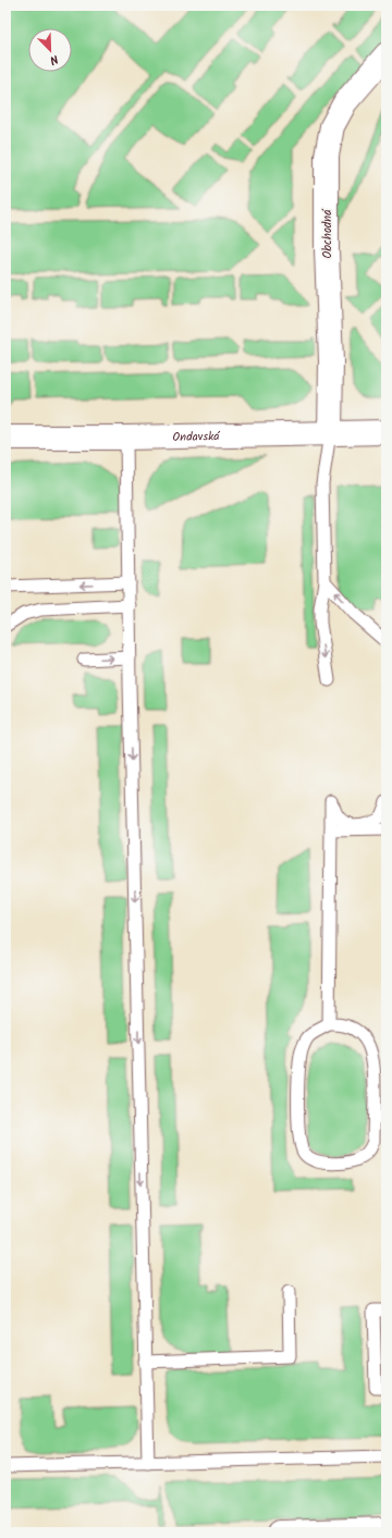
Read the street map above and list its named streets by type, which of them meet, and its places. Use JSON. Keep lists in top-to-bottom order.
{
  "streets": {
    "street": ["Obchodná", "Ondavská"]
  },
  "crossings": [
    ["Obchodná", "Ondavská"]
  ],
  "north": "bottom right"
}
